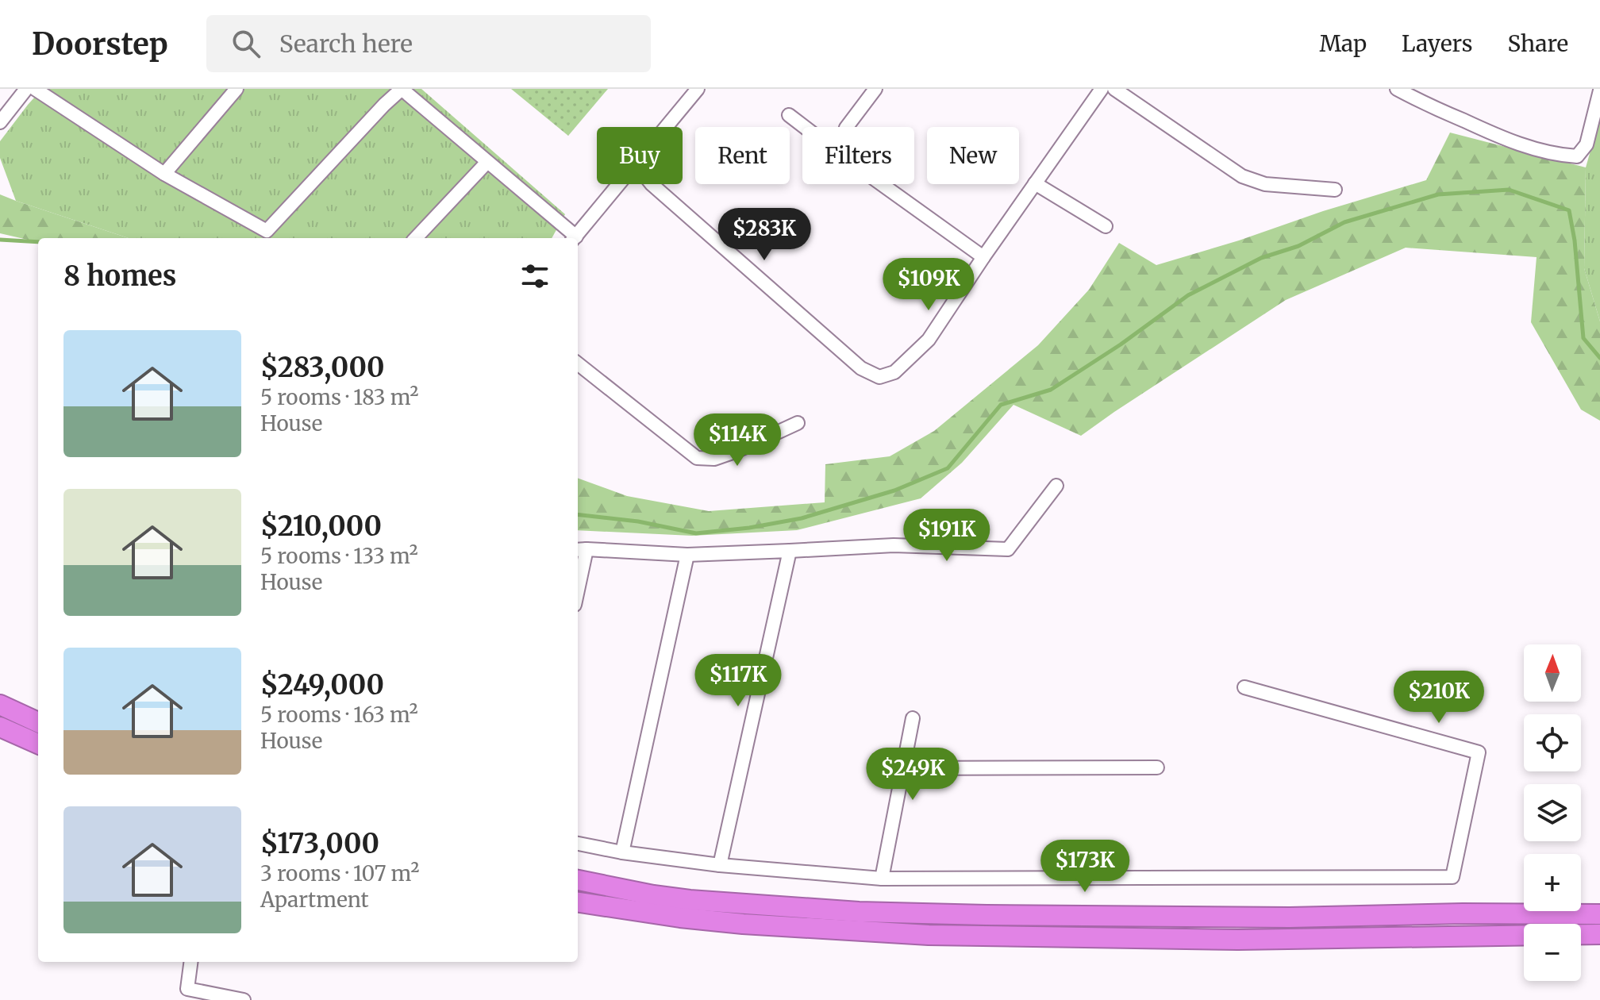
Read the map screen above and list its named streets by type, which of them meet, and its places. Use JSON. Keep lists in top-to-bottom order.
{
  "north": "top",
  "page": {
    "header": "Doorstep",
    "search": "Search here",
    "nav": ["Map", "Layers", "Share"],
    "chip": [
      "Buy",
      "Rent",
      "Filters",
      "New"
    ],
    "price": [
      "$283K",
      "$109K",
      "$114K",
      "$191K",
      "$117K",
      "$210K",
      "$249K",
      "$173K"
    ],
    "heading": "8 homes",
    "list": [
      {
        "name": "$283,000",
        "note": "5 rooms · 183 m² · House"
      },
      {
        "name": "$210,000",
        "note": "5 rooms · 133 m² · House"
      },
      {
        "name": "$249,000",
        "note": "5 rooms · 163 m² · House"
      },
      {
        "name": "$173,000",
        "note": "3 rooms · 107 m² · Apartment"
      }
    ],
    "map_buttons": ["+", "−"]
  }
}
